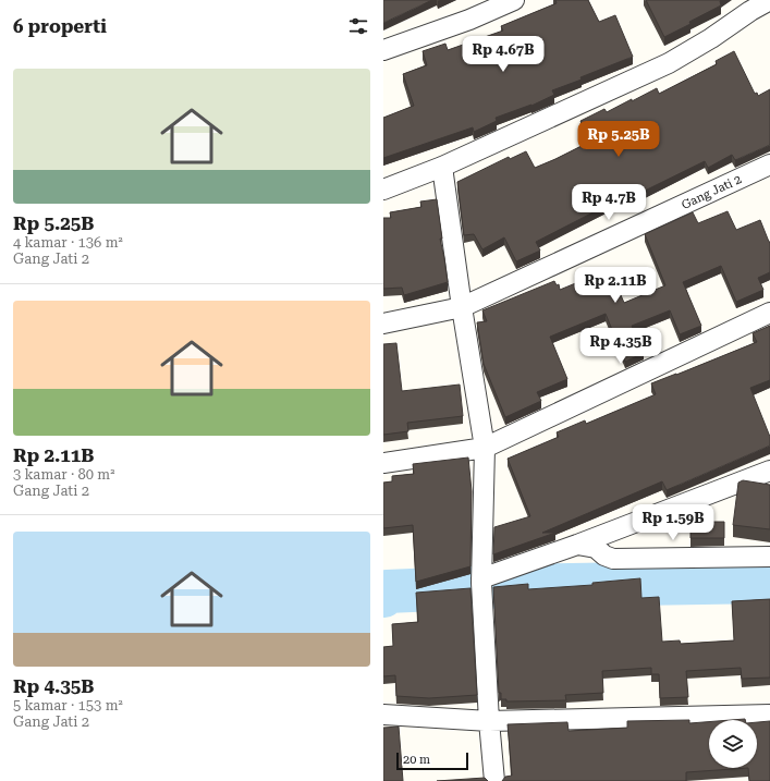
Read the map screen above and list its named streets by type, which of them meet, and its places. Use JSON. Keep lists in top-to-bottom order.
{
  "streets": {
    "street": ["Gang Jati 2"]
  },
  "scale_bar": "20 m",
  "page": {
    "heading": "6 properti",
    "price": [
      "Rp 4.67B",
      "Rp 5.25B",
      "Rp 4.7B",
      "Rp 2.11B",
      "Rp 4.35B",
      "Rp 1.59B"
    ],
    "list": [
      {
        "name": "Rp 5.25B",
        "note": "4 kamar · 136 m² · Gang Jati 2"
      },
      {
        "name": "Rp 2.11B",
        "note": "3 kamar · 80 m² · Gang Jati 2"
      },
      {
        "name": "Rp 4.35B",
        "note": "5 kamar · 153 m² · Gang Jati 2"
      }
    ],
    "scale": "20 m"
  }
}
